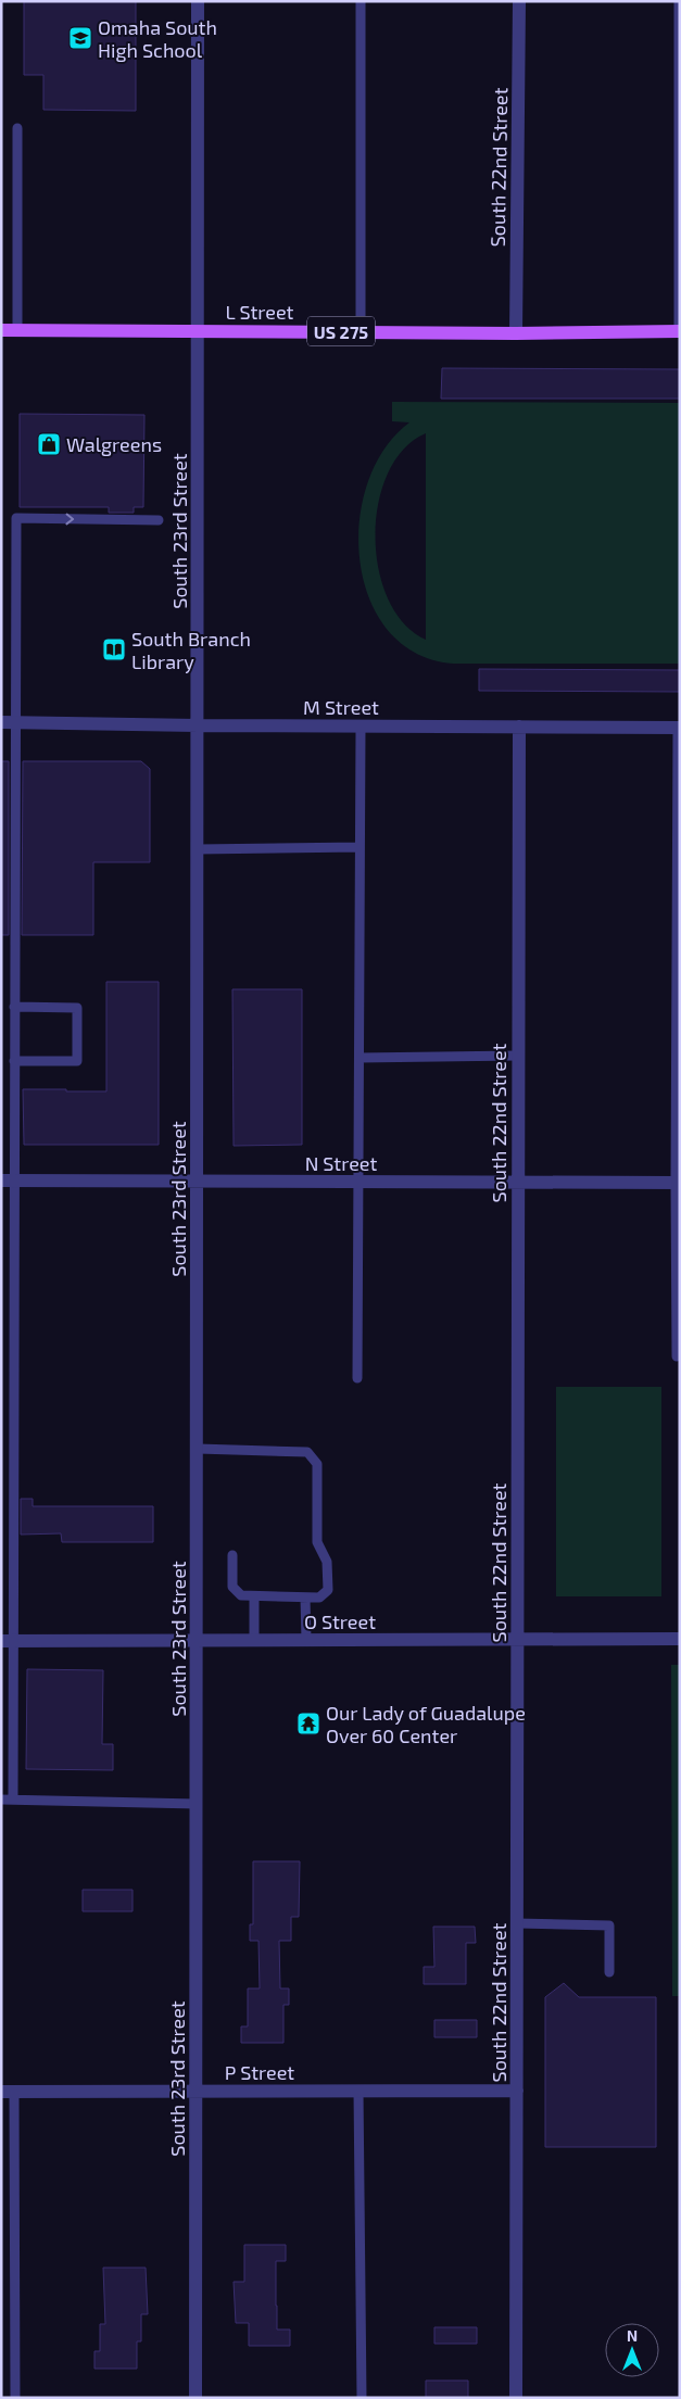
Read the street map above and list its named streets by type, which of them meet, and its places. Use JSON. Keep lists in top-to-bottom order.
{
  "streets": {
    "main road": ["L Street", "US 275"],
    "street": [
      "South 22nd Street",
      "South 23rd Street",
      "M Street",
      "N Street",
      "O Street",
      "P Street"
    ]
  },
  "crossings": [
    ["South 22nd Street", "L Street"],
    ["South 22nd Street", "M Street"],
    ["South 22nd Street", "N Street"],
    ["South 22nd Street", "O Street"],
    ["South 22nd Street", "P Street"],
    ["L Street", "South 23rd Street"],
    ["South 23rd Street", "M Street"],
    ["South 23rd Street", "N Street"],
    ["South 23rd Street", "O Street"],
    ["South 23rd Street", "P Street"]
  ],
  "places": {
    "school or university": ["Omaha South High School"],
    "shop": ["Walgreens"],
    "library": ["South Branch Library"],
    "temple": ["Our Lady of Guadalupe Over 60 Center"]
  },
  "north": "top"
}
